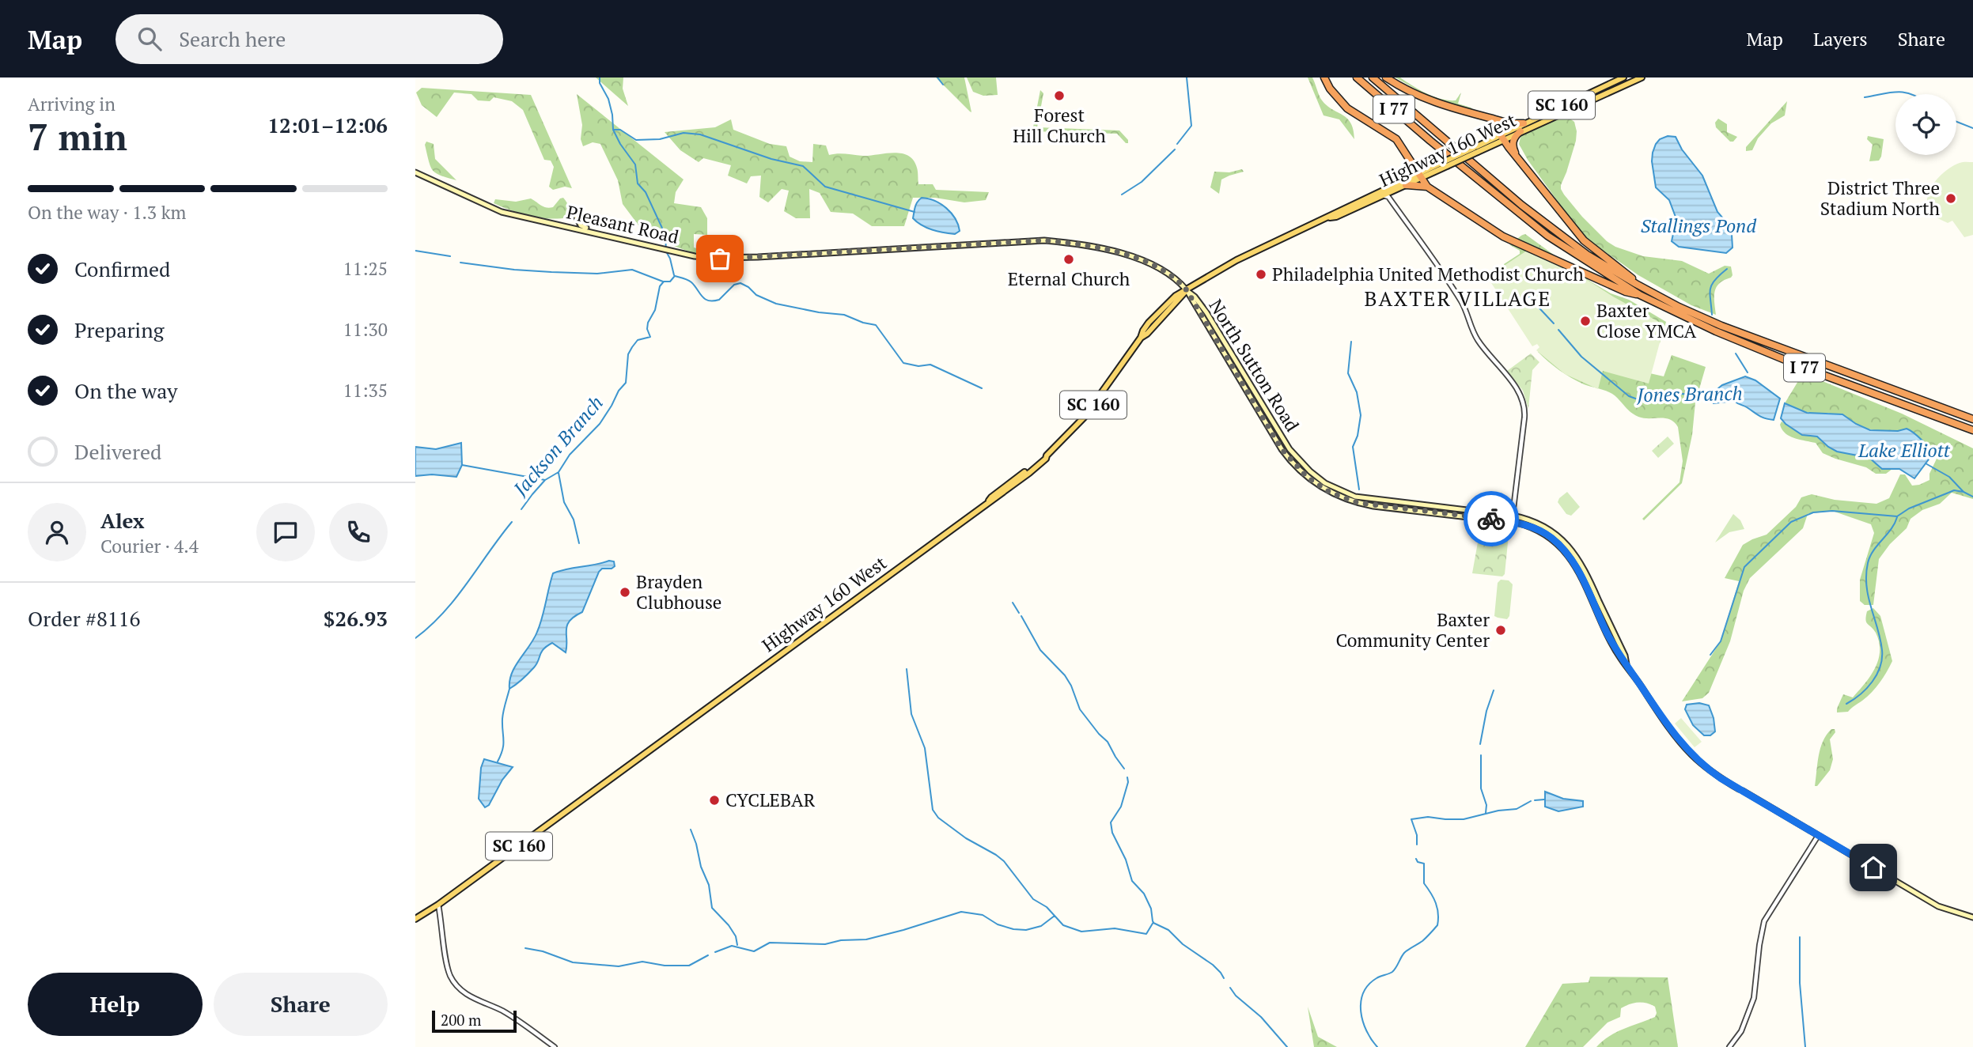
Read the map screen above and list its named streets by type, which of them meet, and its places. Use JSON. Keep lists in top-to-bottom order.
{
  "streets": {
    "highway": ["I 77"],
    "main road": [
      "SC 160",
      "Highway 160 West",
      "Pleasant Road",
      "North Sutton Road"
    ]
  },
  "crossings": [
    ["Highway 160 West", "Pleasant Road"],
    ["Highway 160 West", "North Sutton Road"],
    ["Pleasant Road", "North Sutton Road"]
  ],
  "districts": ["BAXTER VILLAGE"],
  "water": [
    "Stallings Pond",
    "Jones Branch",
    "Jackson Branch",
    "Lake Elliott"
  ],
  "places": [
    "Forest Hill Church",
    "District Three Stadium North",
    "Eternal Church",
    "Philadelphia United Methodist Church",
    "Baxter Close YMCA",
    "Brayden Clubhouse",
    "Baxter Community Center",
    "CYCLEBAR"
  ],
  "scale_bar": "200 m",
  "page": {
    "header": "Map",
    "search": "Search here",
    "nav": ["Map", "Layers", "Share"],
    "heading": ["7 min", "Arriving in", "12:01–12:06"],
    "panel": [
      "Alex",
      "Courier · 4.4",
      "Order #8116",
      "$26.93"
    ],
    "bar": "On the way · 1.3 km",
    "list": [
      ["Confirmed", "11:25"],
      ["Preparing", "11:30"],
      ["On the way", "11:35"],
      "Delivered"
    ],
    "buttons": ["Help", "Share"],
    "scale": "200 m"
  }
}
